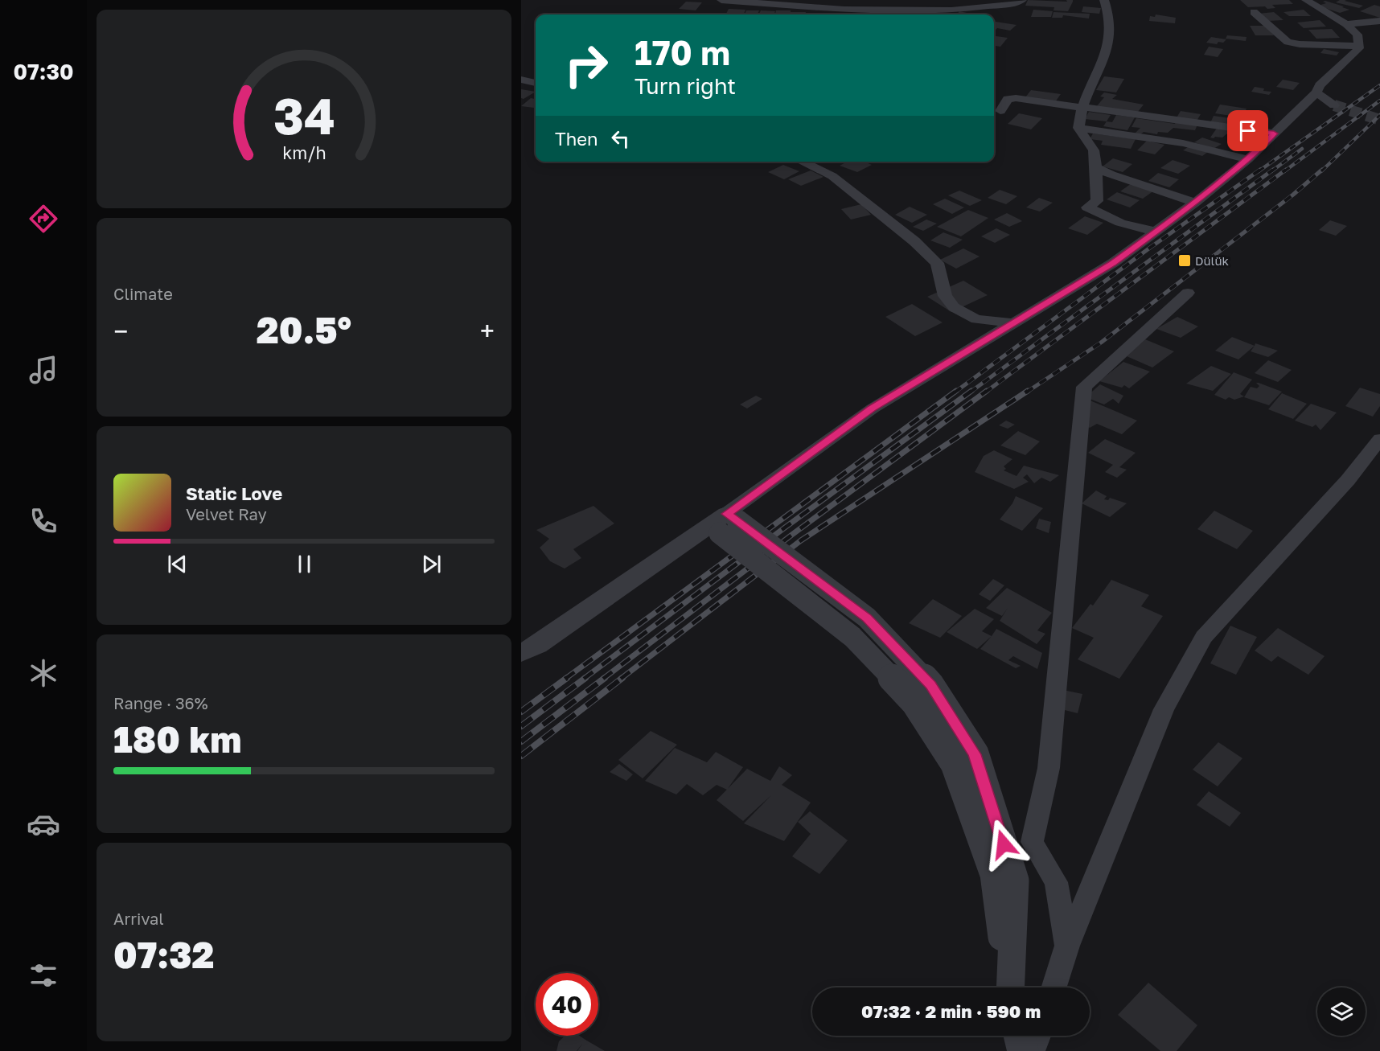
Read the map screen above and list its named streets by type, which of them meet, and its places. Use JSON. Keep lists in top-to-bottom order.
{
  "places": {
    "transit": ["Dülük"]
  },
  "page": {
    "tabs": "07:30",
    "turn": ["170 m", "Turn right"],
    "then": "Then",
    "tile": [
      "Climate",
      ["Range · 36%", "180 km"],
      ["Arrival", "07:32"]
    ],
    "heat": ["−", "20.5°", "+"],
    "song": ["Static Love", "Velvet Ray"],
    "limit": "40",
    "trip": "07:32 · 2 min · 590 m",
    "gauge": ["34", "km/h"]
  }
}
